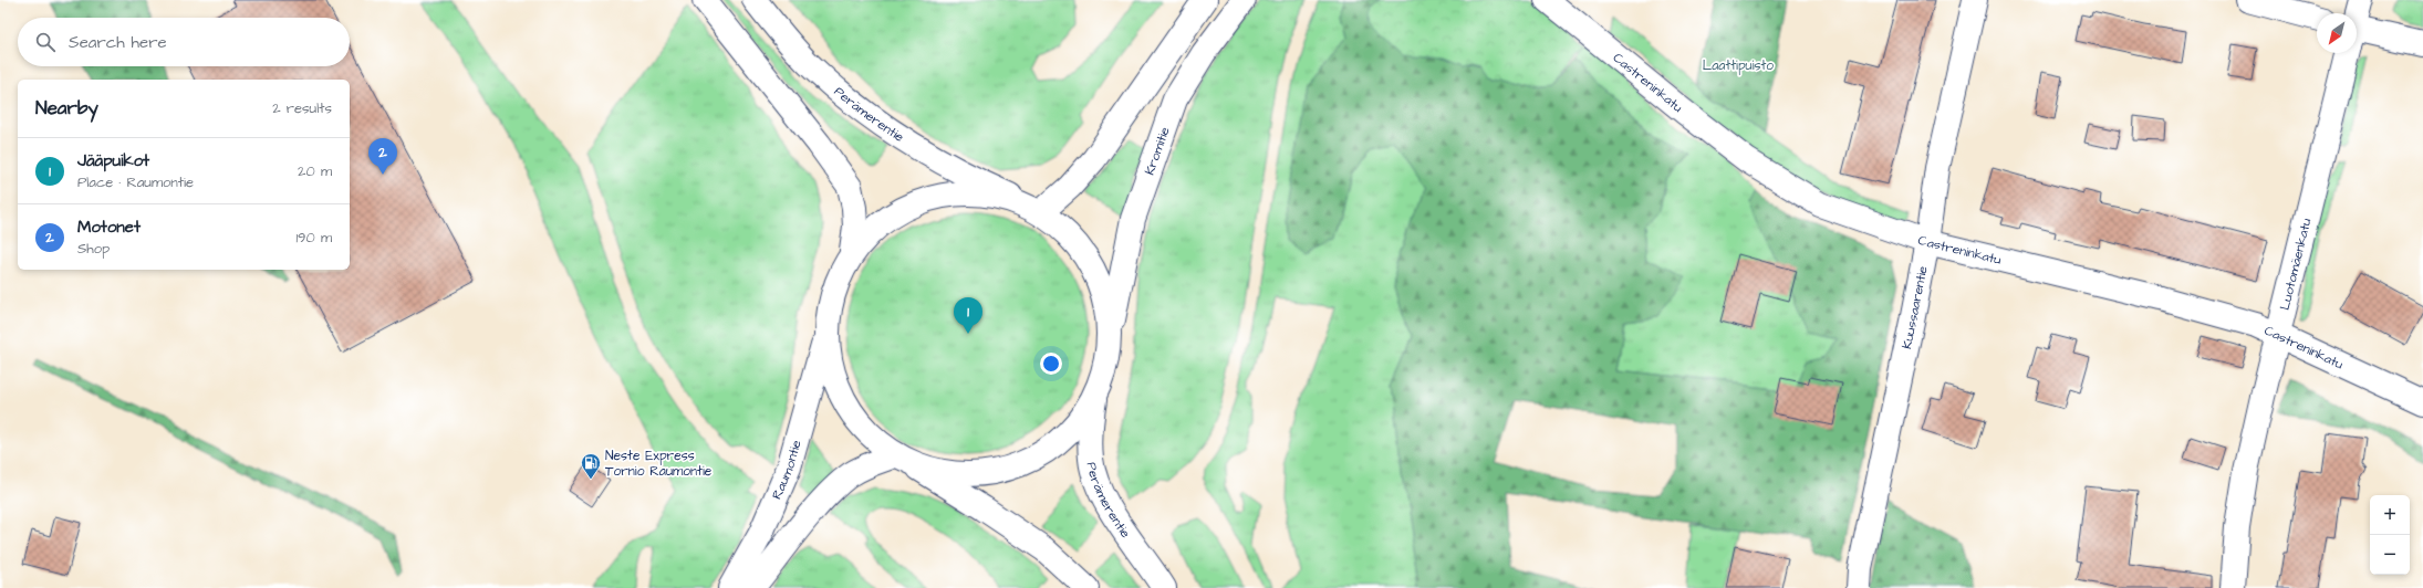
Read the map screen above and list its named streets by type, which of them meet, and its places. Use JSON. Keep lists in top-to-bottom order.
{
  "streets": {
    "main road": [
      "Castreninkatu",
      "Perämerentie",
      "Kromitie",
      "Luotomäenkatu",
      "Kuussaarentie",
      "Raumontie"
    ]
  },
  "crossings": [
    ["Castreninkatu", "Luotomäenkatu"],
    ["Castreninkatu", "Kuussaarentie"],
    ["Perämerentie", "Kromitie"]
  ],
  "parks": ["Laattipuisto"],
  "places": {
    "fuel station": ["Neste Express Tornio Raumontie"]
  },
  "north": "bottom left",
  "page": {
    "search": "Search here",
    "heading": ["Nearby", "2 results"],
    "list": [
      {
        "mark": "1",
        "name": "Jääpuikot",
        "note": "Place · Raumontie",
        "value": "20 m"
      },
      {
        "mark": "2",
        "name": "Motonet",
        "note": "Shop",
        "value": "190 m"
      }
    ],
    "pins": ["2", "1"],
    "map_buttons": ["+", "−"]
  }
}
